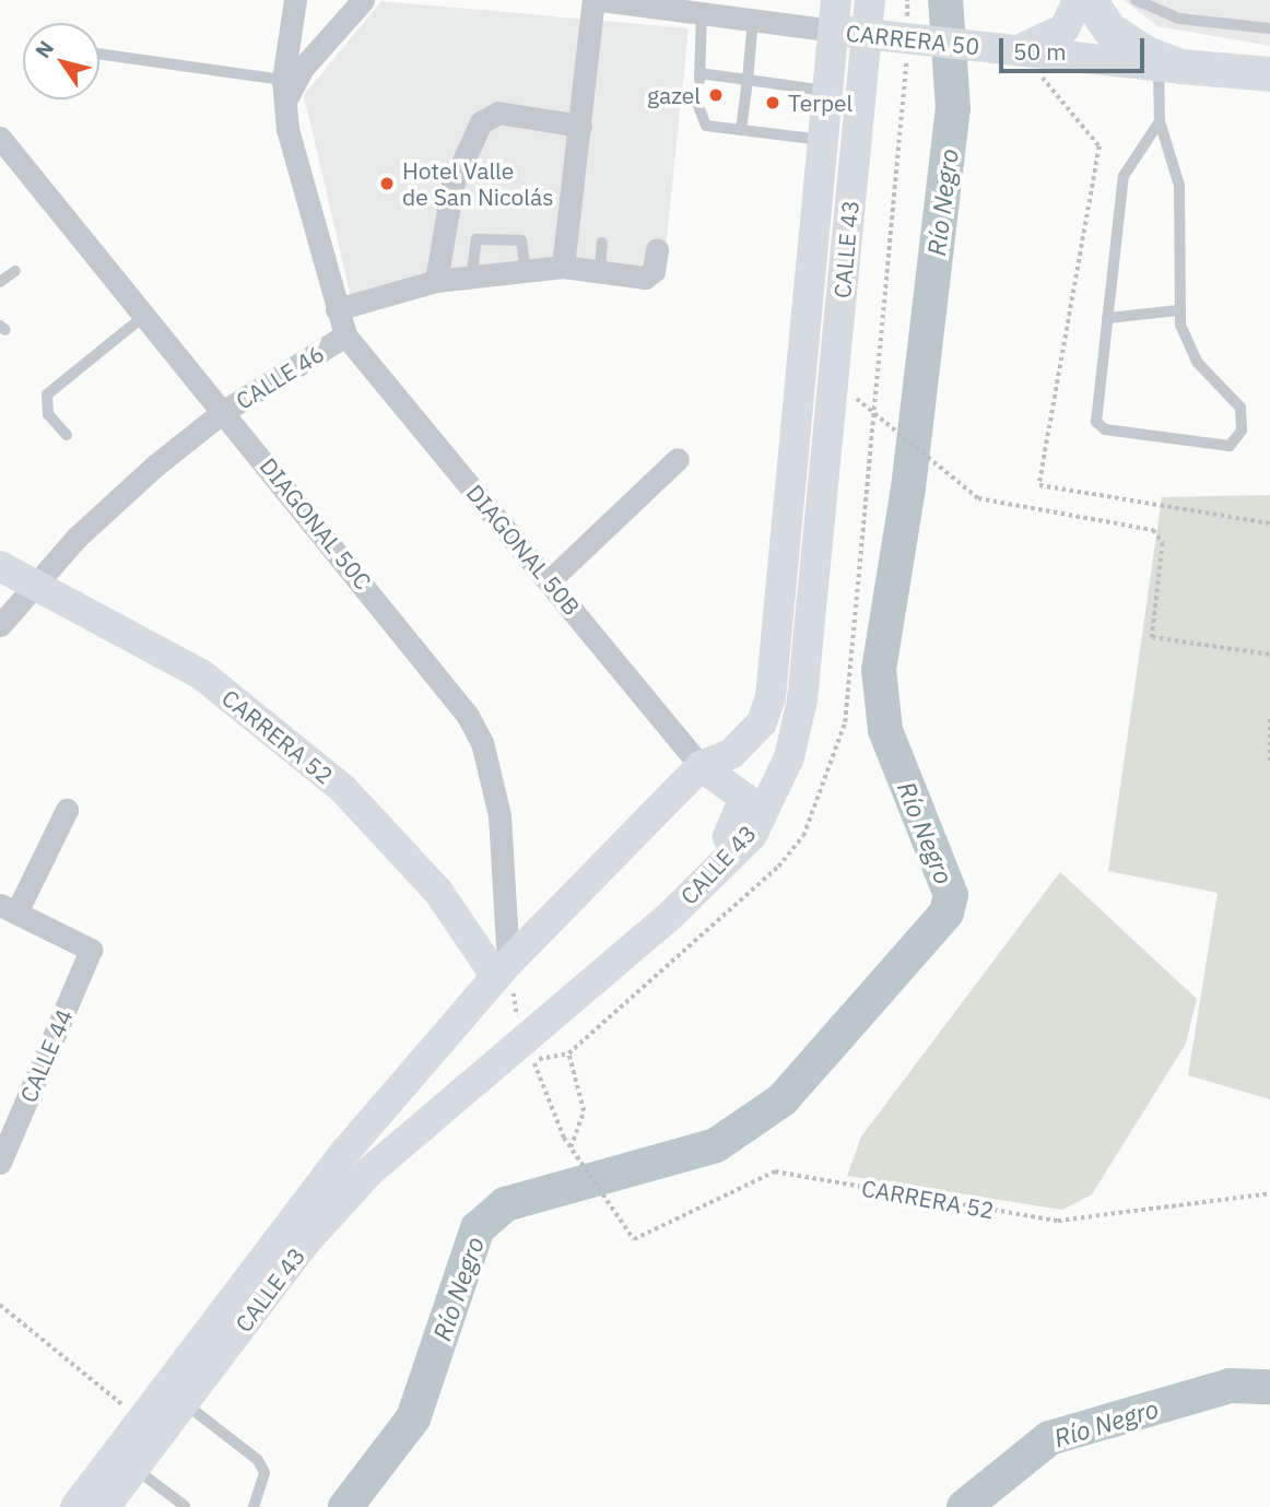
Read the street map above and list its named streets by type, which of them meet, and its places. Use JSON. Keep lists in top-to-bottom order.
{
  "streets": {
    "main road": ["CARRERA 50"],
    "street": [
      "CALLE 43",
      "CALLE 46",
      "DIAGONAL 50C",
      "DIAGONAL 50B",
      "CARRERA 52",
      "CALLE 44"
    ]
  },
  "crossings": [
    ["CARRERA 50", "CALLE 43"],
    ["CALLE 43", "DIAGONAL 50C"],
    ["CALLE 43", "DIAGONAL 50B"],
    ["CALLE 43", "CARRERA 52"],
    ["CALLE 46", "DIAGONAL 50C"],
    ["CALLE 46", "DIAGONAL 50B"],
    ["CALLE 46", "CARRERA 52"],
    ["DIAGONAL 50C", "CARRERA 52"]
  ],
  "water": ["Río Negro"],
  "places": ["gazel", "Terpel", "Hotel Valle de San Nicolás"],
  "scale_bar": "50 m",
  "north": "top left"
}
